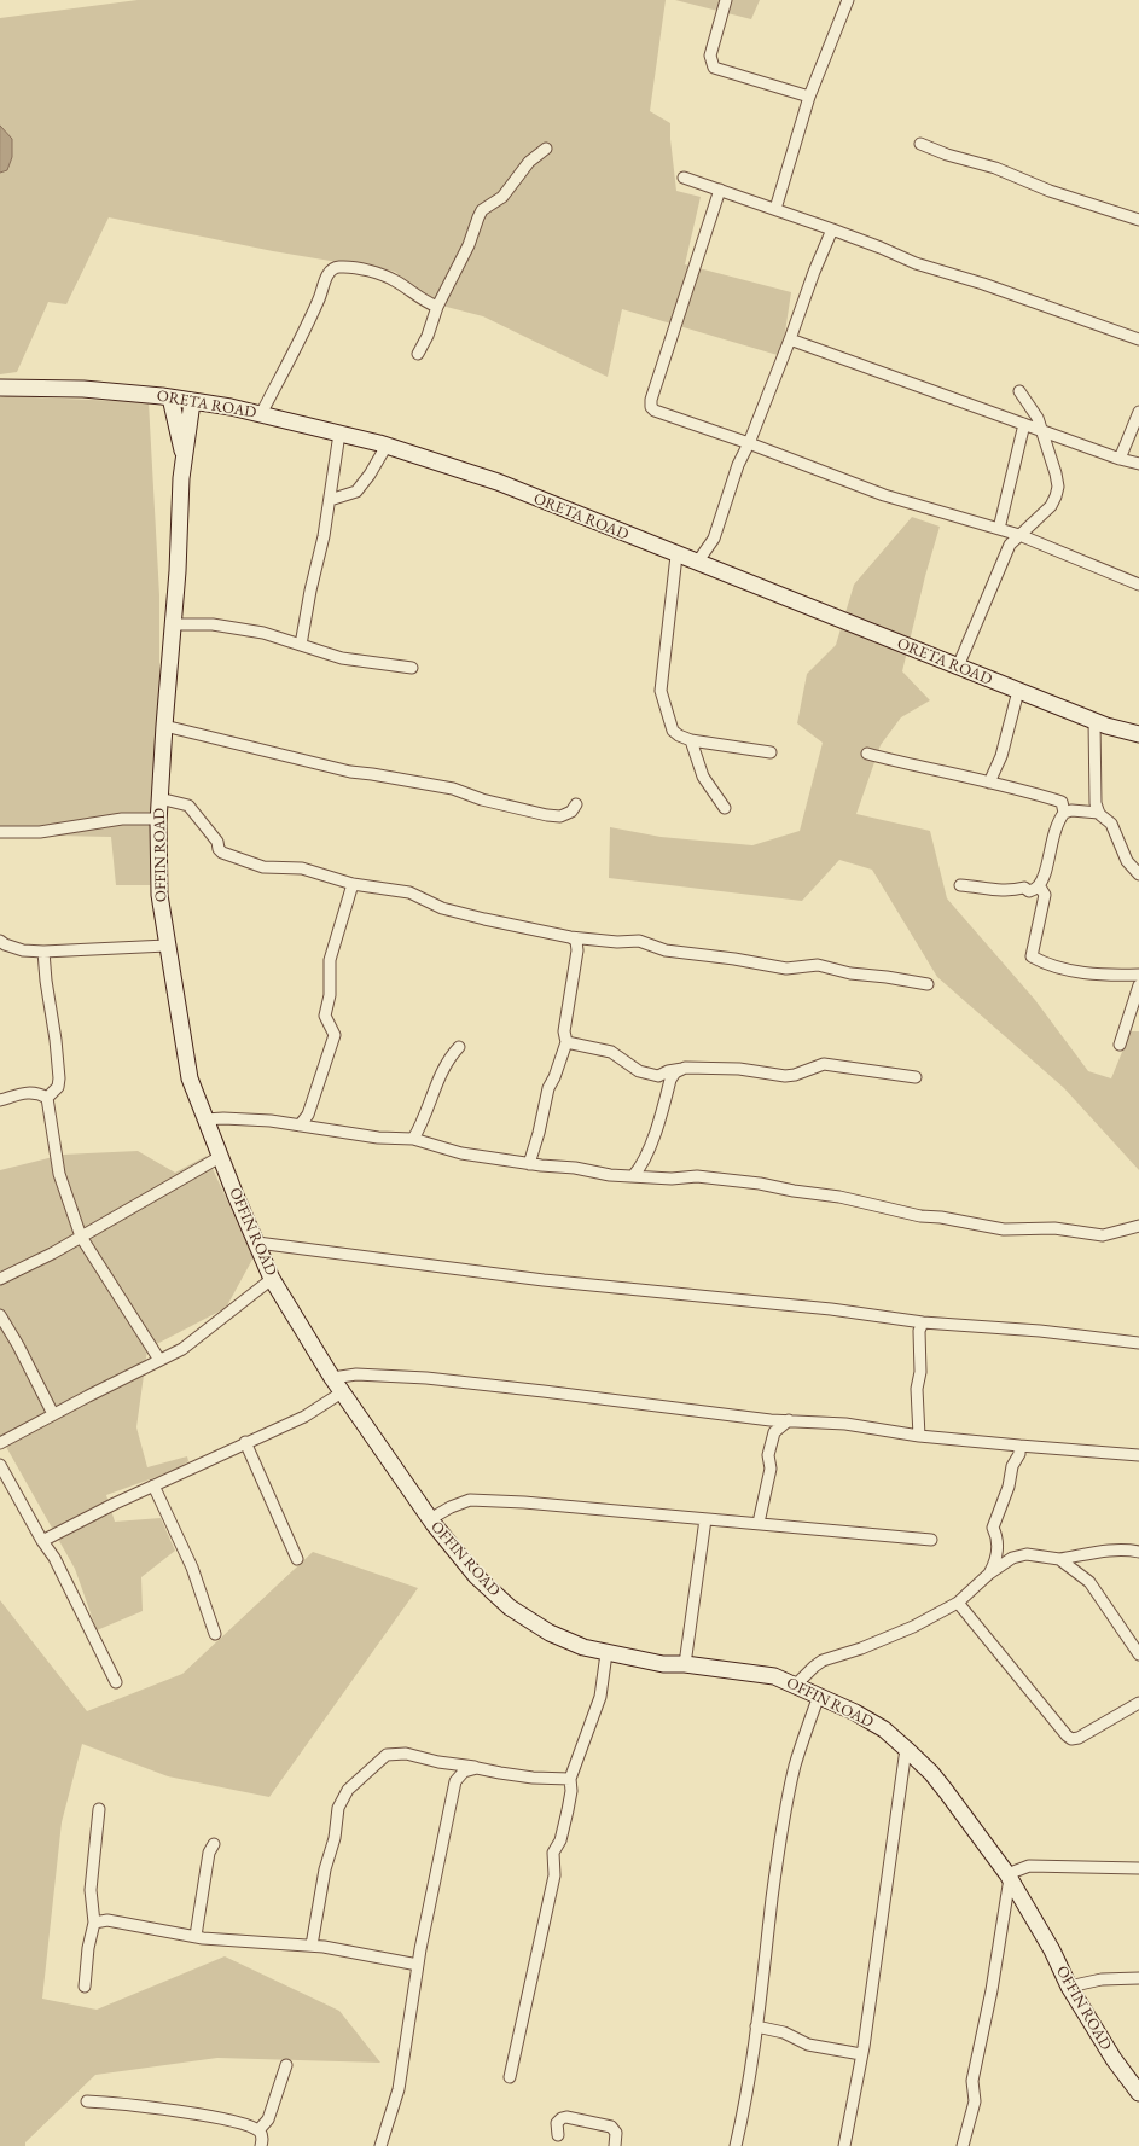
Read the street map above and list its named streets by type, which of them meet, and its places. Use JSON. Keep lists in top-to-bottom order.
{
  "streets": {
    "street": ["ORETA ROAD", "OFFIN ROAD"]
  }
}
